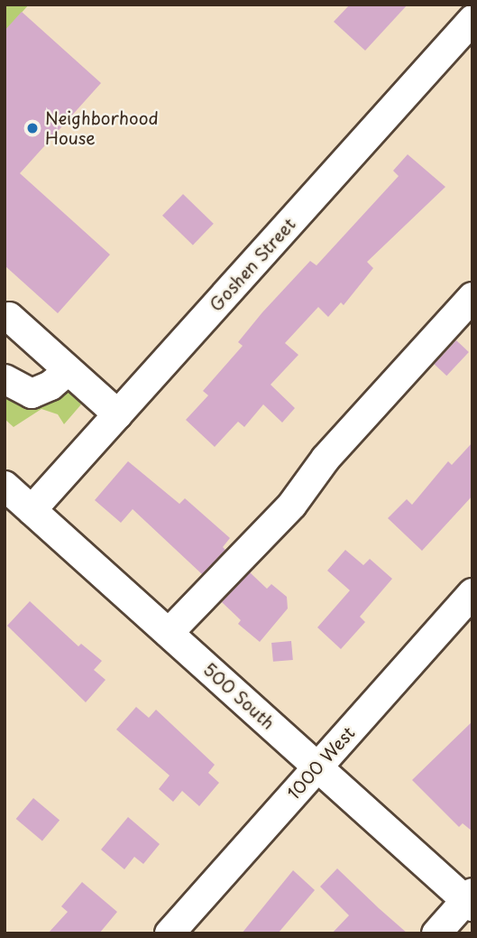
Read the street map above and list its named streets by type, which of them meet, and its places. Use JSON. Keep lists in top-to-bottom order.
{
  "streets": {
    "street": ["Goshen Street", "500 South", "1000 West"]
  },
  "crossings": [
    ["Goshen Street", "500 South"],
    ["500 South", "1000 West"]
  ],
  "places": ["Neighborhood House"]
}
